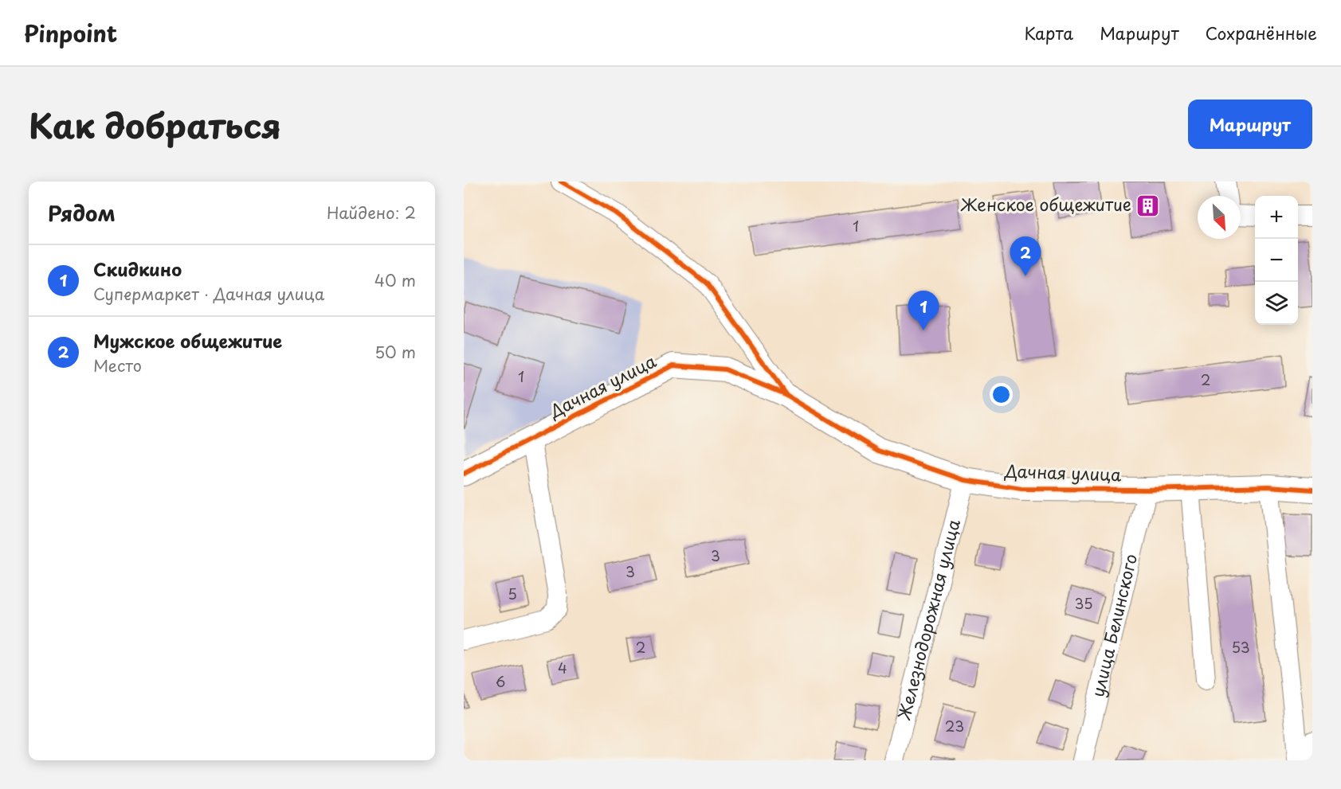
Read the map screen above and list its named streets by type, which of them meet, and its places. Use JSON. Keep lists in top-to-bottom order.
{
  "streets": {
    "street": ["Дачная улица", "Железнодорожная улица", "улица Белинского"]
  },
  "crossings": [
    ["Дачная улица", "Железнодорожная улица"],
    ["Дачная улица", "улица Белинского"]
  ],
  "places": {
    "building": ["Женское общежитие"]
  },
  "house_numbers": [
    "1",
    "1",
    "2",
    "3",
    "3",
    "5",
    "35",
    "2",
    "53",
    "4",
    "6",
    "23"
  ],
  "north": "bottom right",
  "page": {
    "header": "Pinpoint",
    "nav": ["Карта", "Маршрут", "Сохранённые"],
    "title": "Как добраться",
    "buttons": "Маршрут",
    "heading": ["Рядом", "Найдено: 2"],
    "map_buttons": ["+", "−"],
    "pins": ["2", "1"],
    "list": [
      {
        "mark": "1",
        "name": "Скидкино",
        "note": "Супермаркет · Дачная улица",
        "value": "40 m"
      },
      {
        "mark": "2",
        "name": "Мужское общежитие",
        "note": "Место",
        "value": "50 m"
      }
    ]
  }
}
